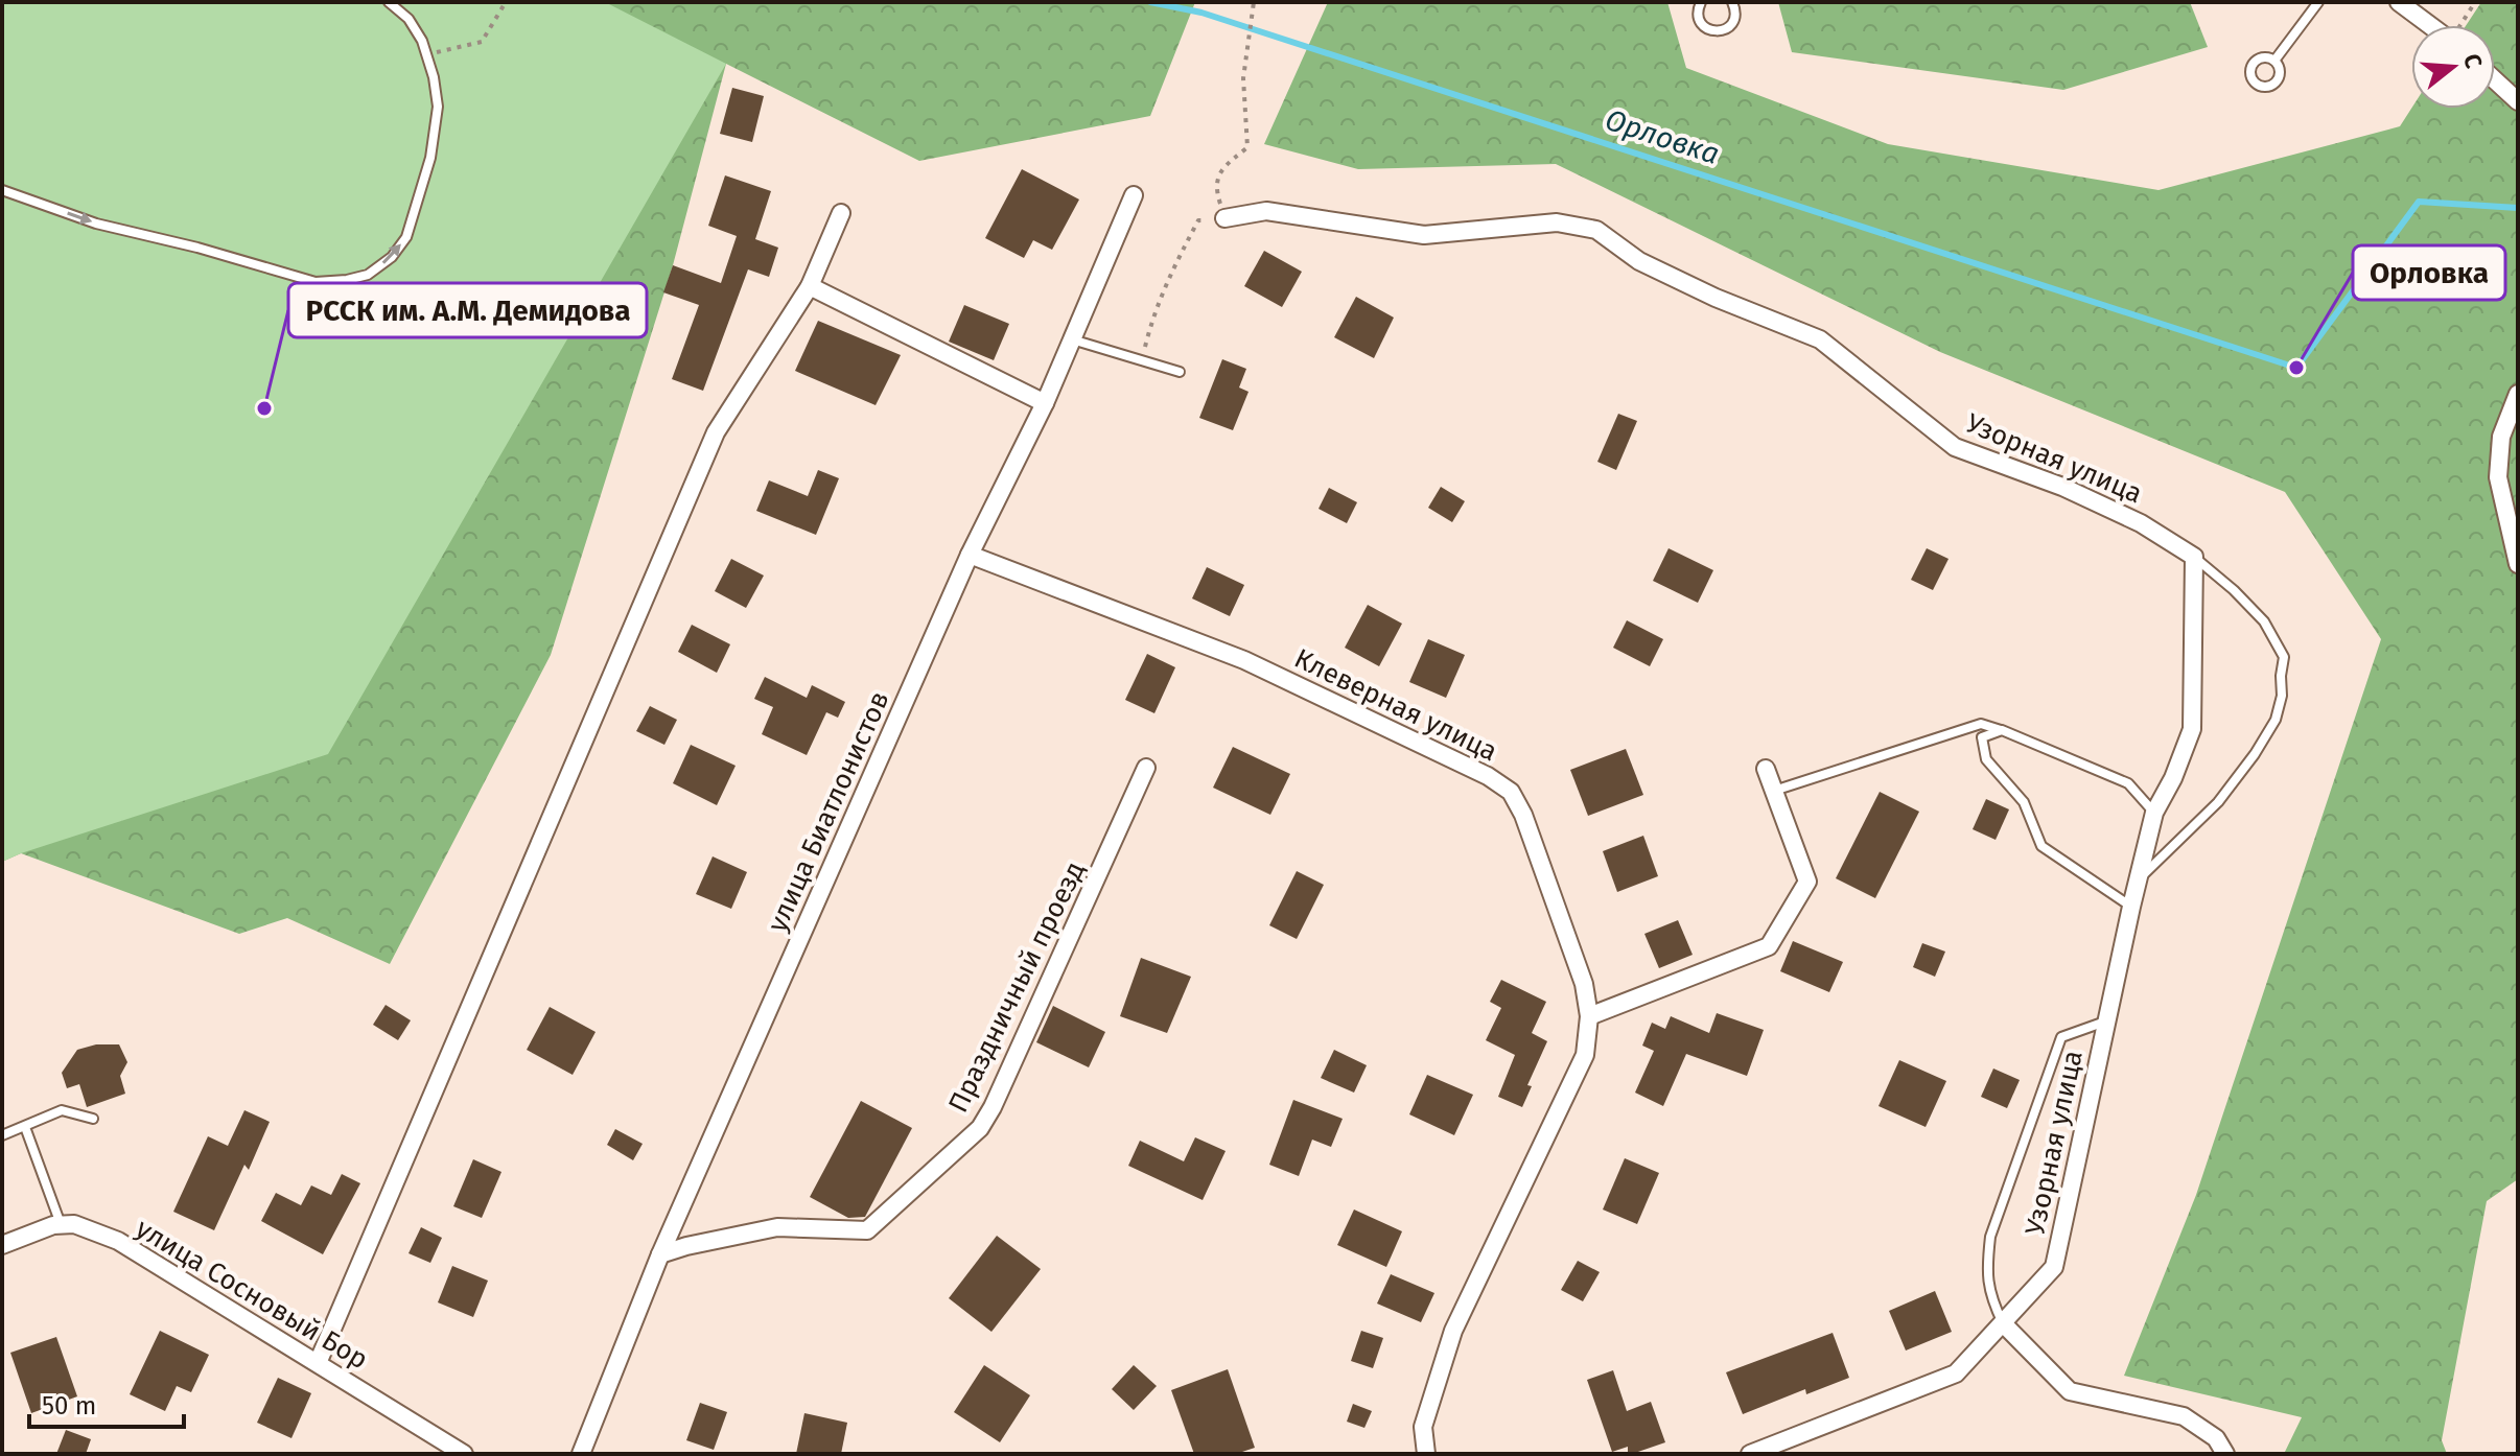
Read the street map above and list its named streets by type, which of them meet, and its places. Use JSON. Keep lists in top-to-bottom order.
{
  "streets": {
    "street": [
      "Узорная улица",
      "Клеверная улица",
      "улица Биатлонистов",
      "Праздничный проезд",
      "улица Сосновый Бор"
    ]
  },
  "crossings": [
    ["Клеверная улица", "улица Биатлонистов"],
    ["улица Биатлонистов", "Праздничный проезд"]
  ],
  "water": ["Орловка"],
  "places": ["Орловка", "РССК им. А.М. Демидова"],
  "scale_bar": "50 m",
  "north": "right"
}
